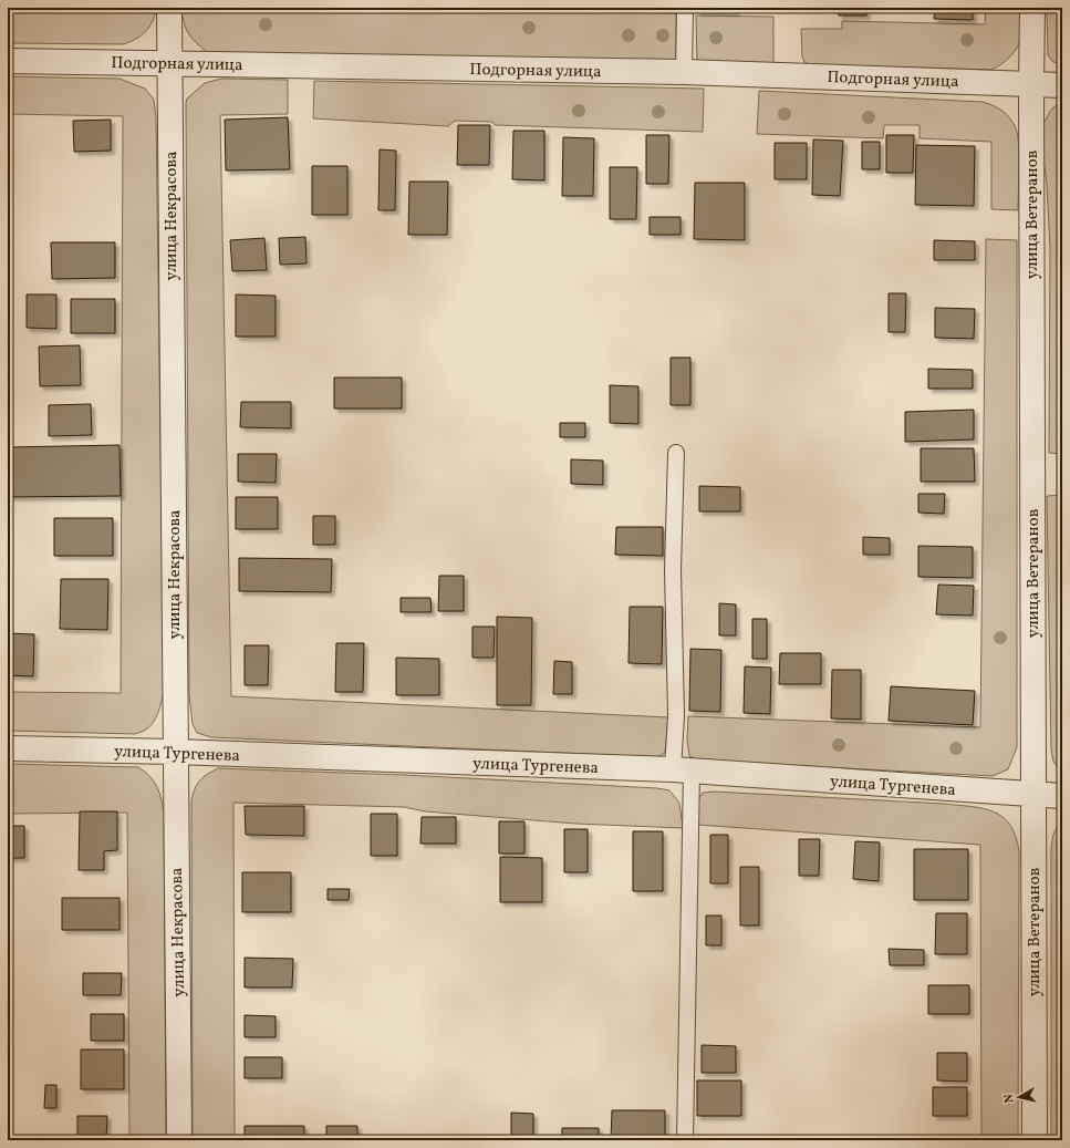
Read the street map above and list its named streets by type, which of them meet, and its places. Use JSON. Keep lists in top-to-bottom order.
{
  "streets": {
    "street": [
      "Подгорная улица",
      "улица Ветеранов",
      "улица Некрасова",
      "улица Тургенева"
    ]
  },
  "crossings": [
    ["Подгорная улица", "улица Ветеранов"],
    ["Подгорная улица", "улица Некрасова"],
    ["улица Ветеранов", "улица Тургенева"],
    ["улица Некрасова", "улица Тургенева"]
  ],
  "north": "left"
}
